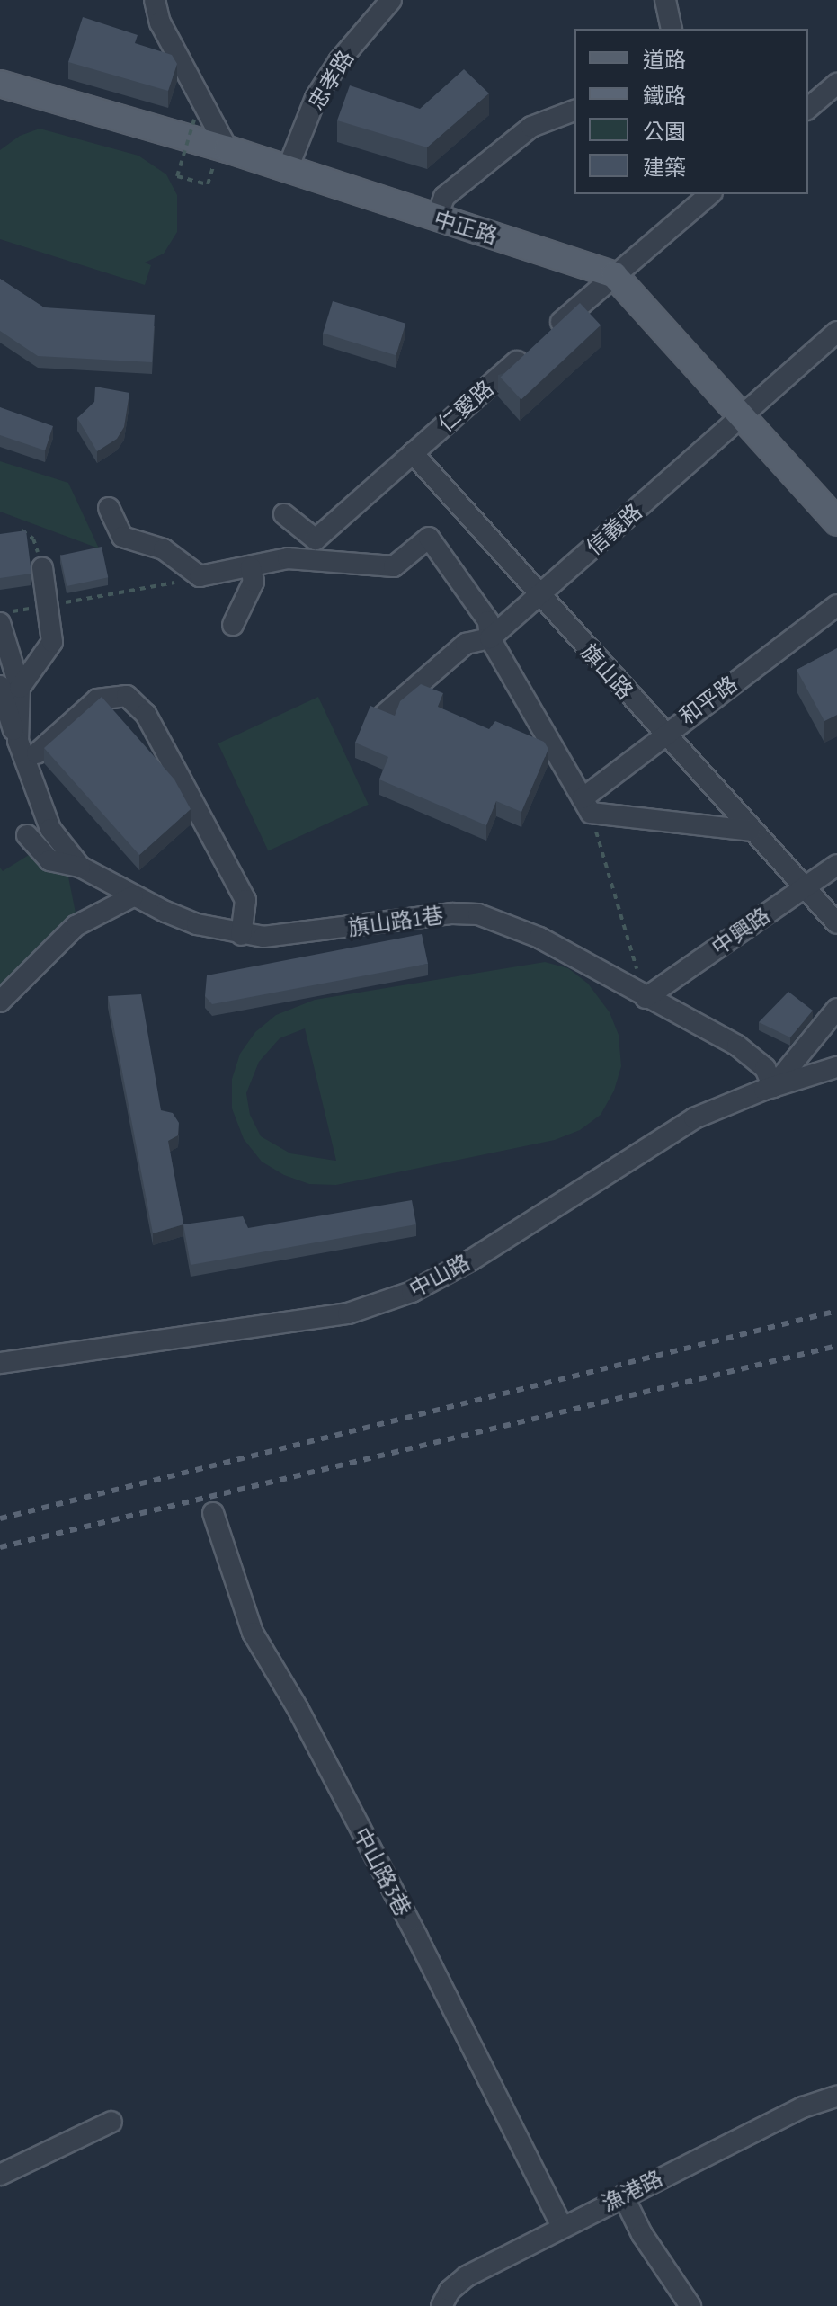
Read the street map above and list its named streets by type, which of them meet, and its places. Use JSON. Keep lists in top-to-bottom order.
{
  "streets": {
    "main road": ["中正路"],
    "street": [
      "忠孝路",
      "仁愛路",
      "信義路",
      "旗山路",
      "和平路",
      "旗山路1巷",
      "中興路",
      "中山路",
      "中山路3巷",
      "漁港路"
    ]
  },
  "crossings": [
    ["忠孝路", "中正路"],
    ["中正路", "信義路"],
    ["仁愛路", "旗山路"],
    ["信義路", "旗山路"],
    ["旗山路", "和平路"],
    ["旗山路", "中興路"],
    ["旗山路1巷", "中興路"],
    ["旗山路1巷", "中山路"],
    ["中山路3巷", "漁港路"]
  ],
  "legend": [
    "道路",
    "鐵路",
    "公園",
    "建築"
  ]
}
